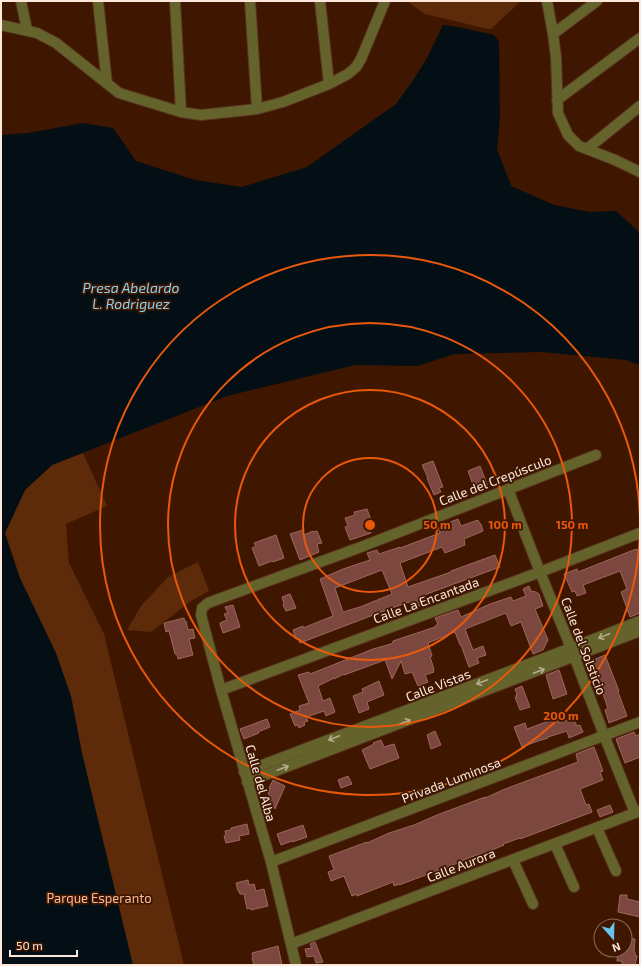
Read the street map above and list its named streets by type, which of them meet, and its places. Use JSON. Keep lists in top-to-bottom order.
{
  "streets": {
    "street": [
      "Calle del Crepúsculo",
      "Calle La Encantada",
      "Calle del Solsticio",
      "Calle Vistas",
      "Privada Luminosa",
      "Calle del Alba",
      "Calle Aurora"
    ]
  },
  "crossings": [
    ["Calle del Crepúsculo", "Calle del Solsticio"],
    ["Calle del Crepúsculo", "Calle del Alba"],
    ["Calle La Encantada", "Calle del Solsticio"],
    ["Calle La Encantada", "Calle del Alba"],
    ["Calle del Solsticio", "Calle Vistas"],
    ["Calle del Solsticio", "Privada Luminosa"],
    ["Calle del Solsticio", "Calle Aurora"],
    ["Calle Vistas", "Calle del Alba"],
    ["Privada Luminosa", "Calle del Alba"],
    ["Calle del Alba", "Calle Aurora"]
  ],
  "water": ["Presa Abelardo L. Rodriguez"],
  "parks": ["Parque Esperanto"],
  "scale_bar": "50 m",
  "north": "bottom",
  "rings": [
    "50 m",
    "100 m",
    "150 m",
    "200 m"
  ]
}
